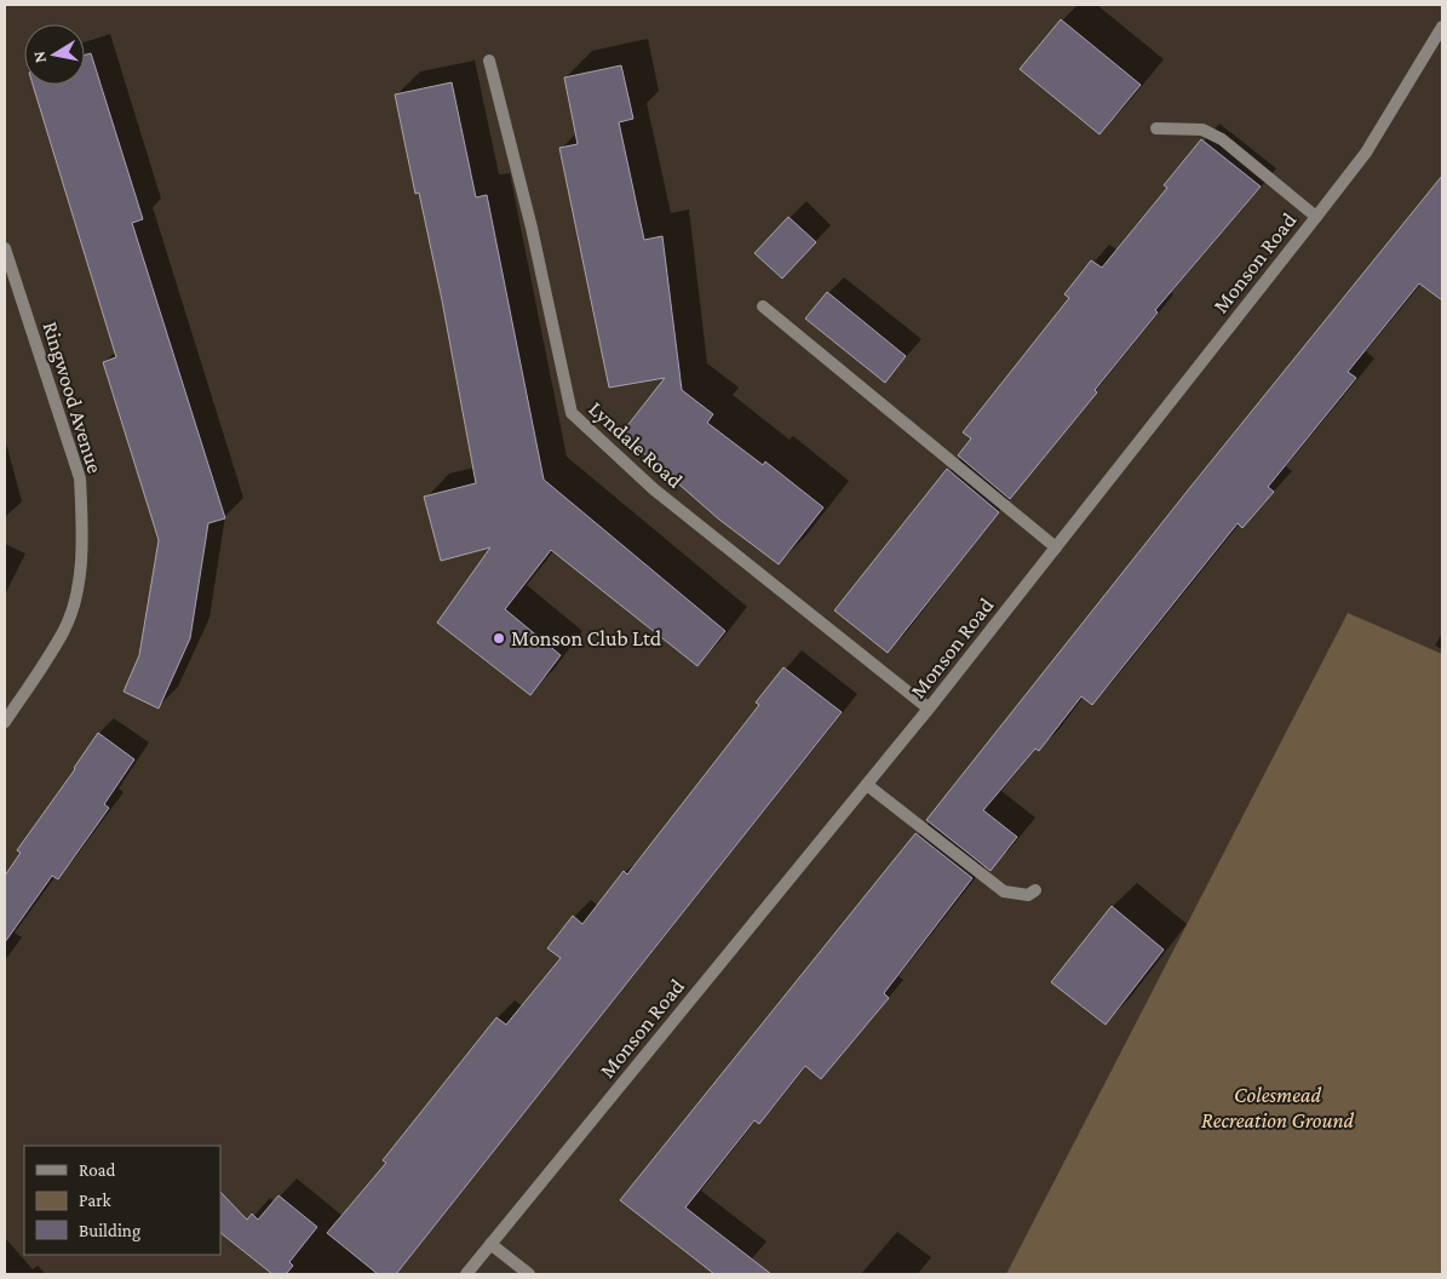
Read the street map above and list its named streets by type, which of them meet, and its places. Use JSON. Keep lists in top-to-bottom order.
{
  "streets": {
    "street": ["Monson Road", "Ringwood Avenue", "Lyndale Road"]
  },
  "crossings": [
    ["Monson Road", "Lyndale Road"]
  ],
  "parks": ["Colesmead Recreation Ground"],
  "places": ["Monson Club Ltd"],
  "legend": ["Road", "Park", "Building"],
  "north": "left"
}
